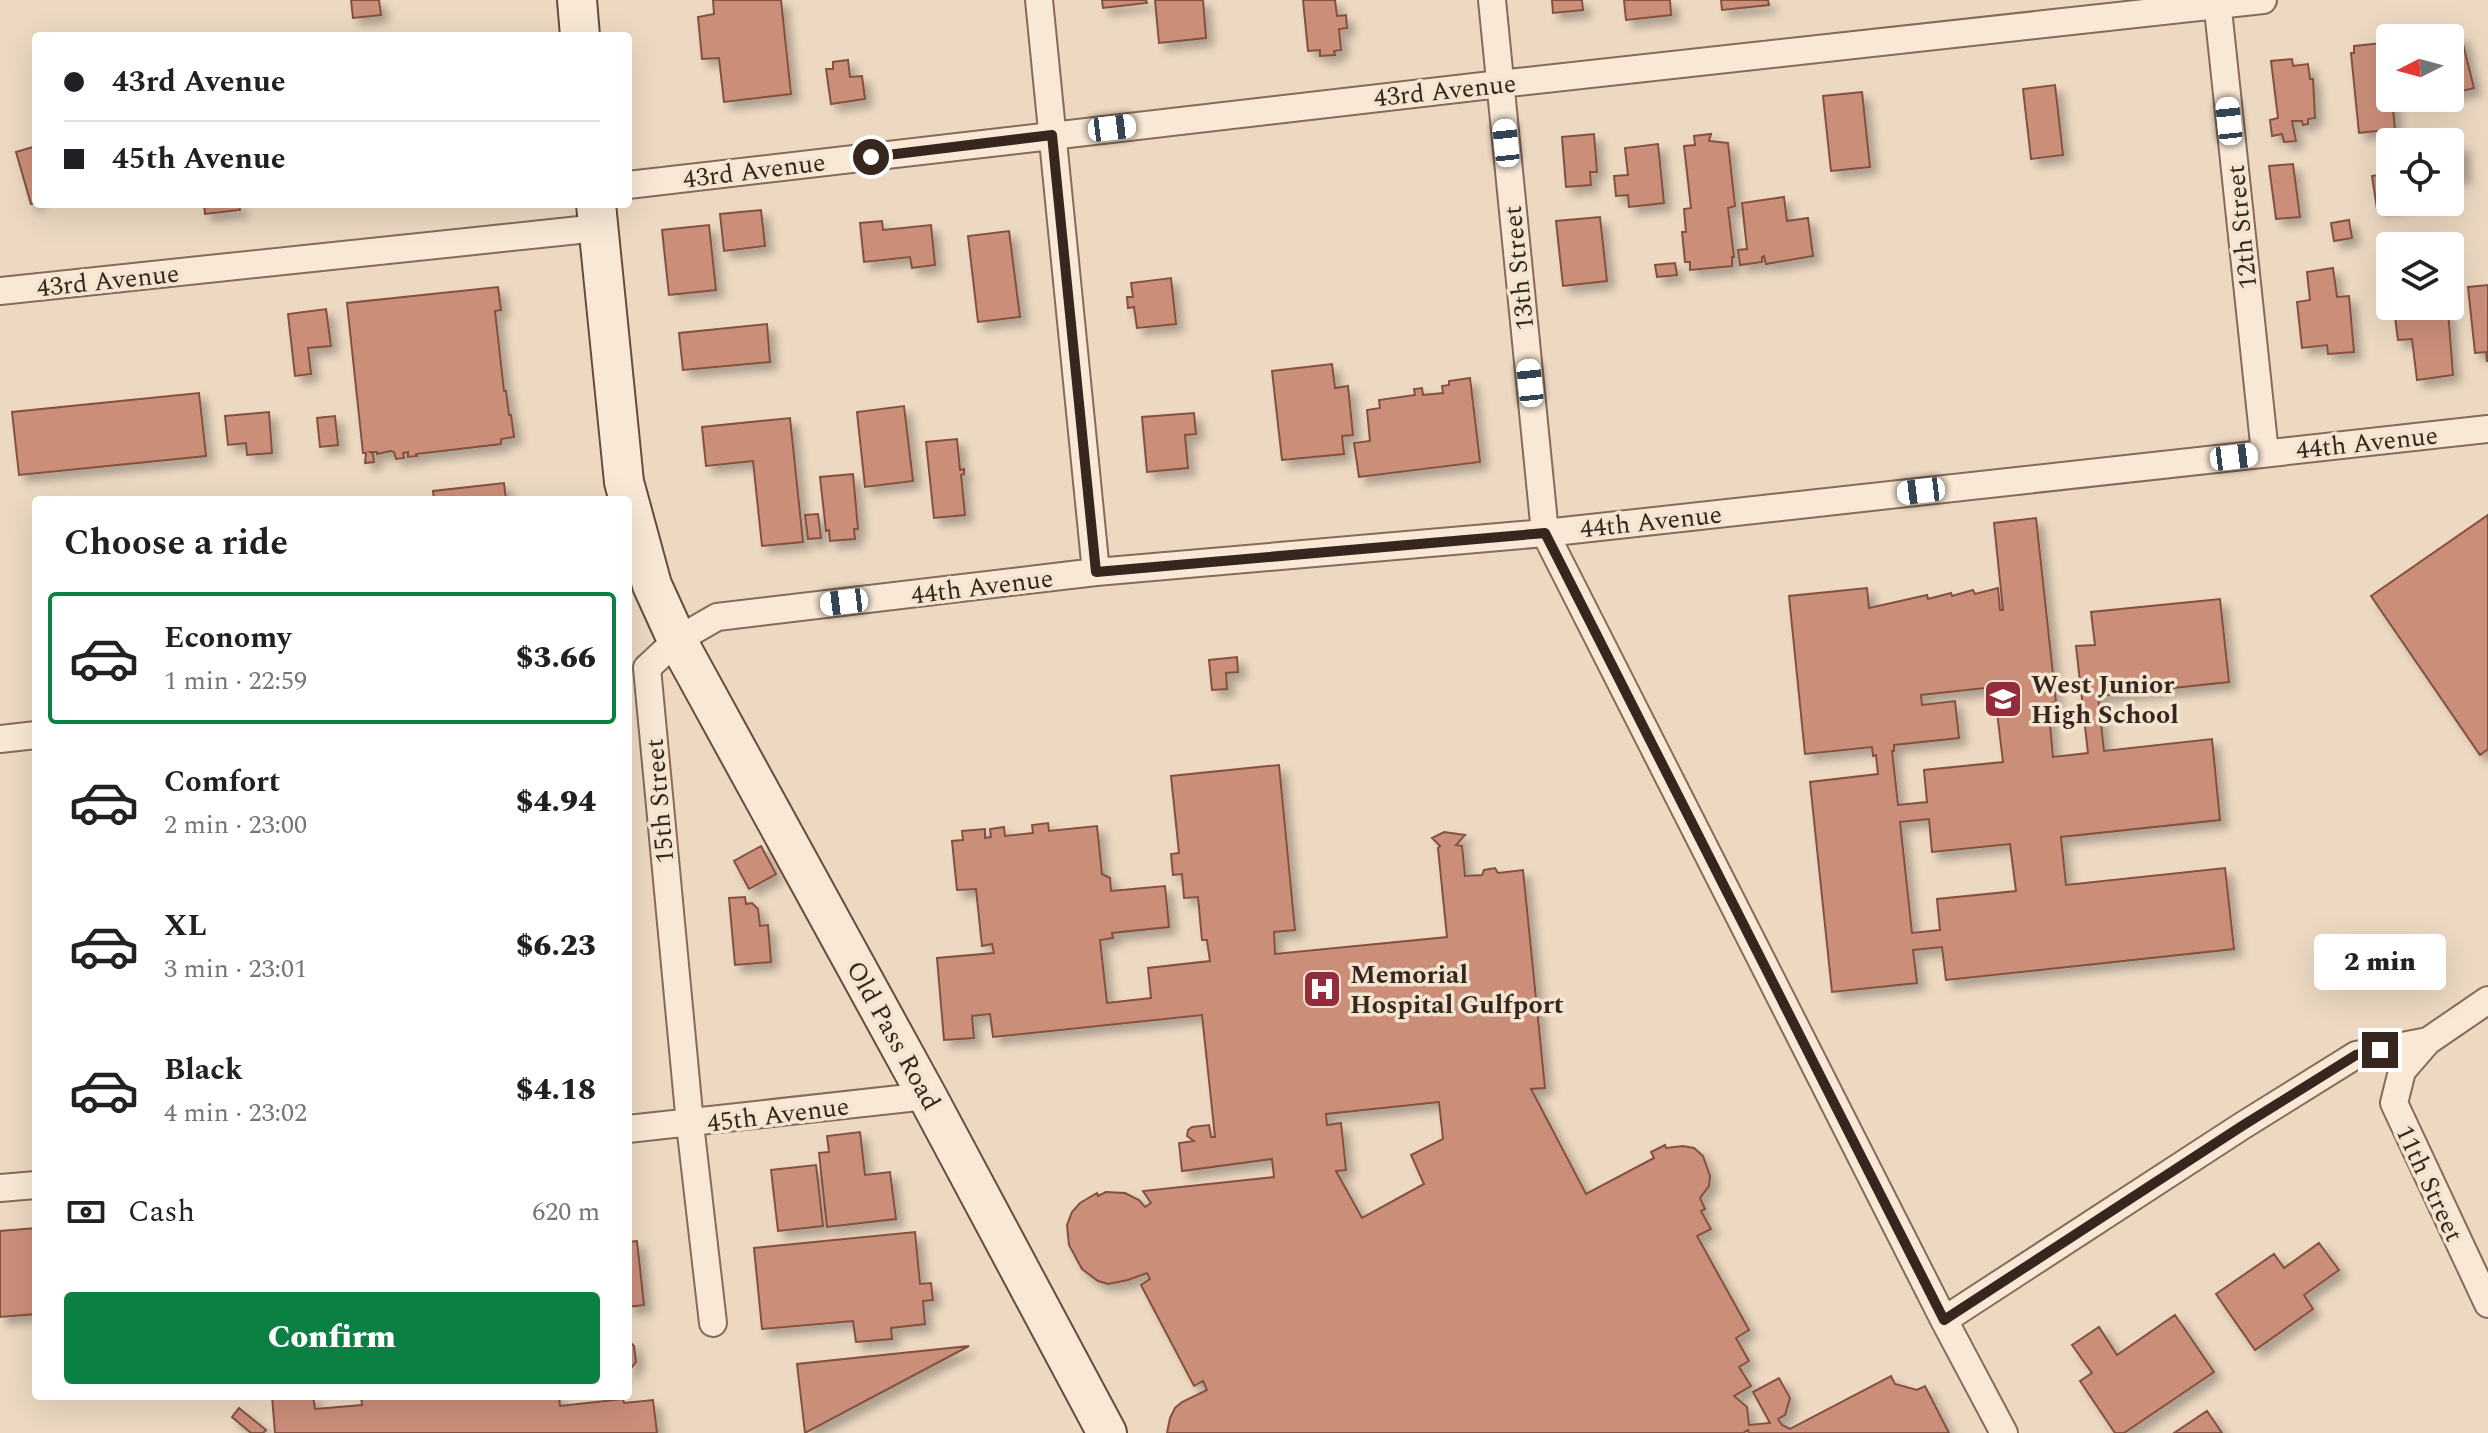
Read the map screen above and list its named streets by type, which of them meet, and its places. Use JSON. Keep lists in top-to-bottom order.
{
  "streets": {
    "main road": ["Old Pass Road"],
    "street": [
      "43rd Avenue",
      "12th Street",
      "13th Street",
      "44th Avenue",
      "15th Street",
      "45th Avenue",
      "11th Street"
    ]
  },
  "crossings": [
    ["43rd Avenue", "12th Street"],
    ["43rd Avenue", "13th Street"],
    ["12th Street", "44th Avenue"],
    ["13th Street", "44th Avenue"],
    ["44th Avenue", "15th Street"],
    ["44th Avenue", "Old Pass Road"],
    ["15th Street", "Old Pass Road"],
    ["15th Street", "45th Avenue"],
    ["Old Pass Road", "45th Avenue"]
  ],
  "places": {
    "school or university": ["West Junior High School"],
    "hospital": ["Memorial Hospital Gulfport"]
  },
  "north": "left",
  "page": {
    "banner": ["43rd Avenue", "45th Avenue"],
    "heading": "Choose a ride",
    "list": [
      {
        "name": "Economy",
        "note": "1 min · 22:59",
        "value": "$3.66"
      },
      {
        "name": "Comfort",
        "note": "2 min · 23:00",
        "value": "$4.94"
      },
      {
        "name": "XL",
        "note": "3 min · 23:01",
        "value": "$6.23"
      },
      {
        "name": "Black",
        "note": "4 min · 23:02",
        "value": "$4.18"
      }
    ],
    "bubble": "2 min",
    "pay": ["Cash", "620 m"],
    "buttons": "Confirm"
  }
}
